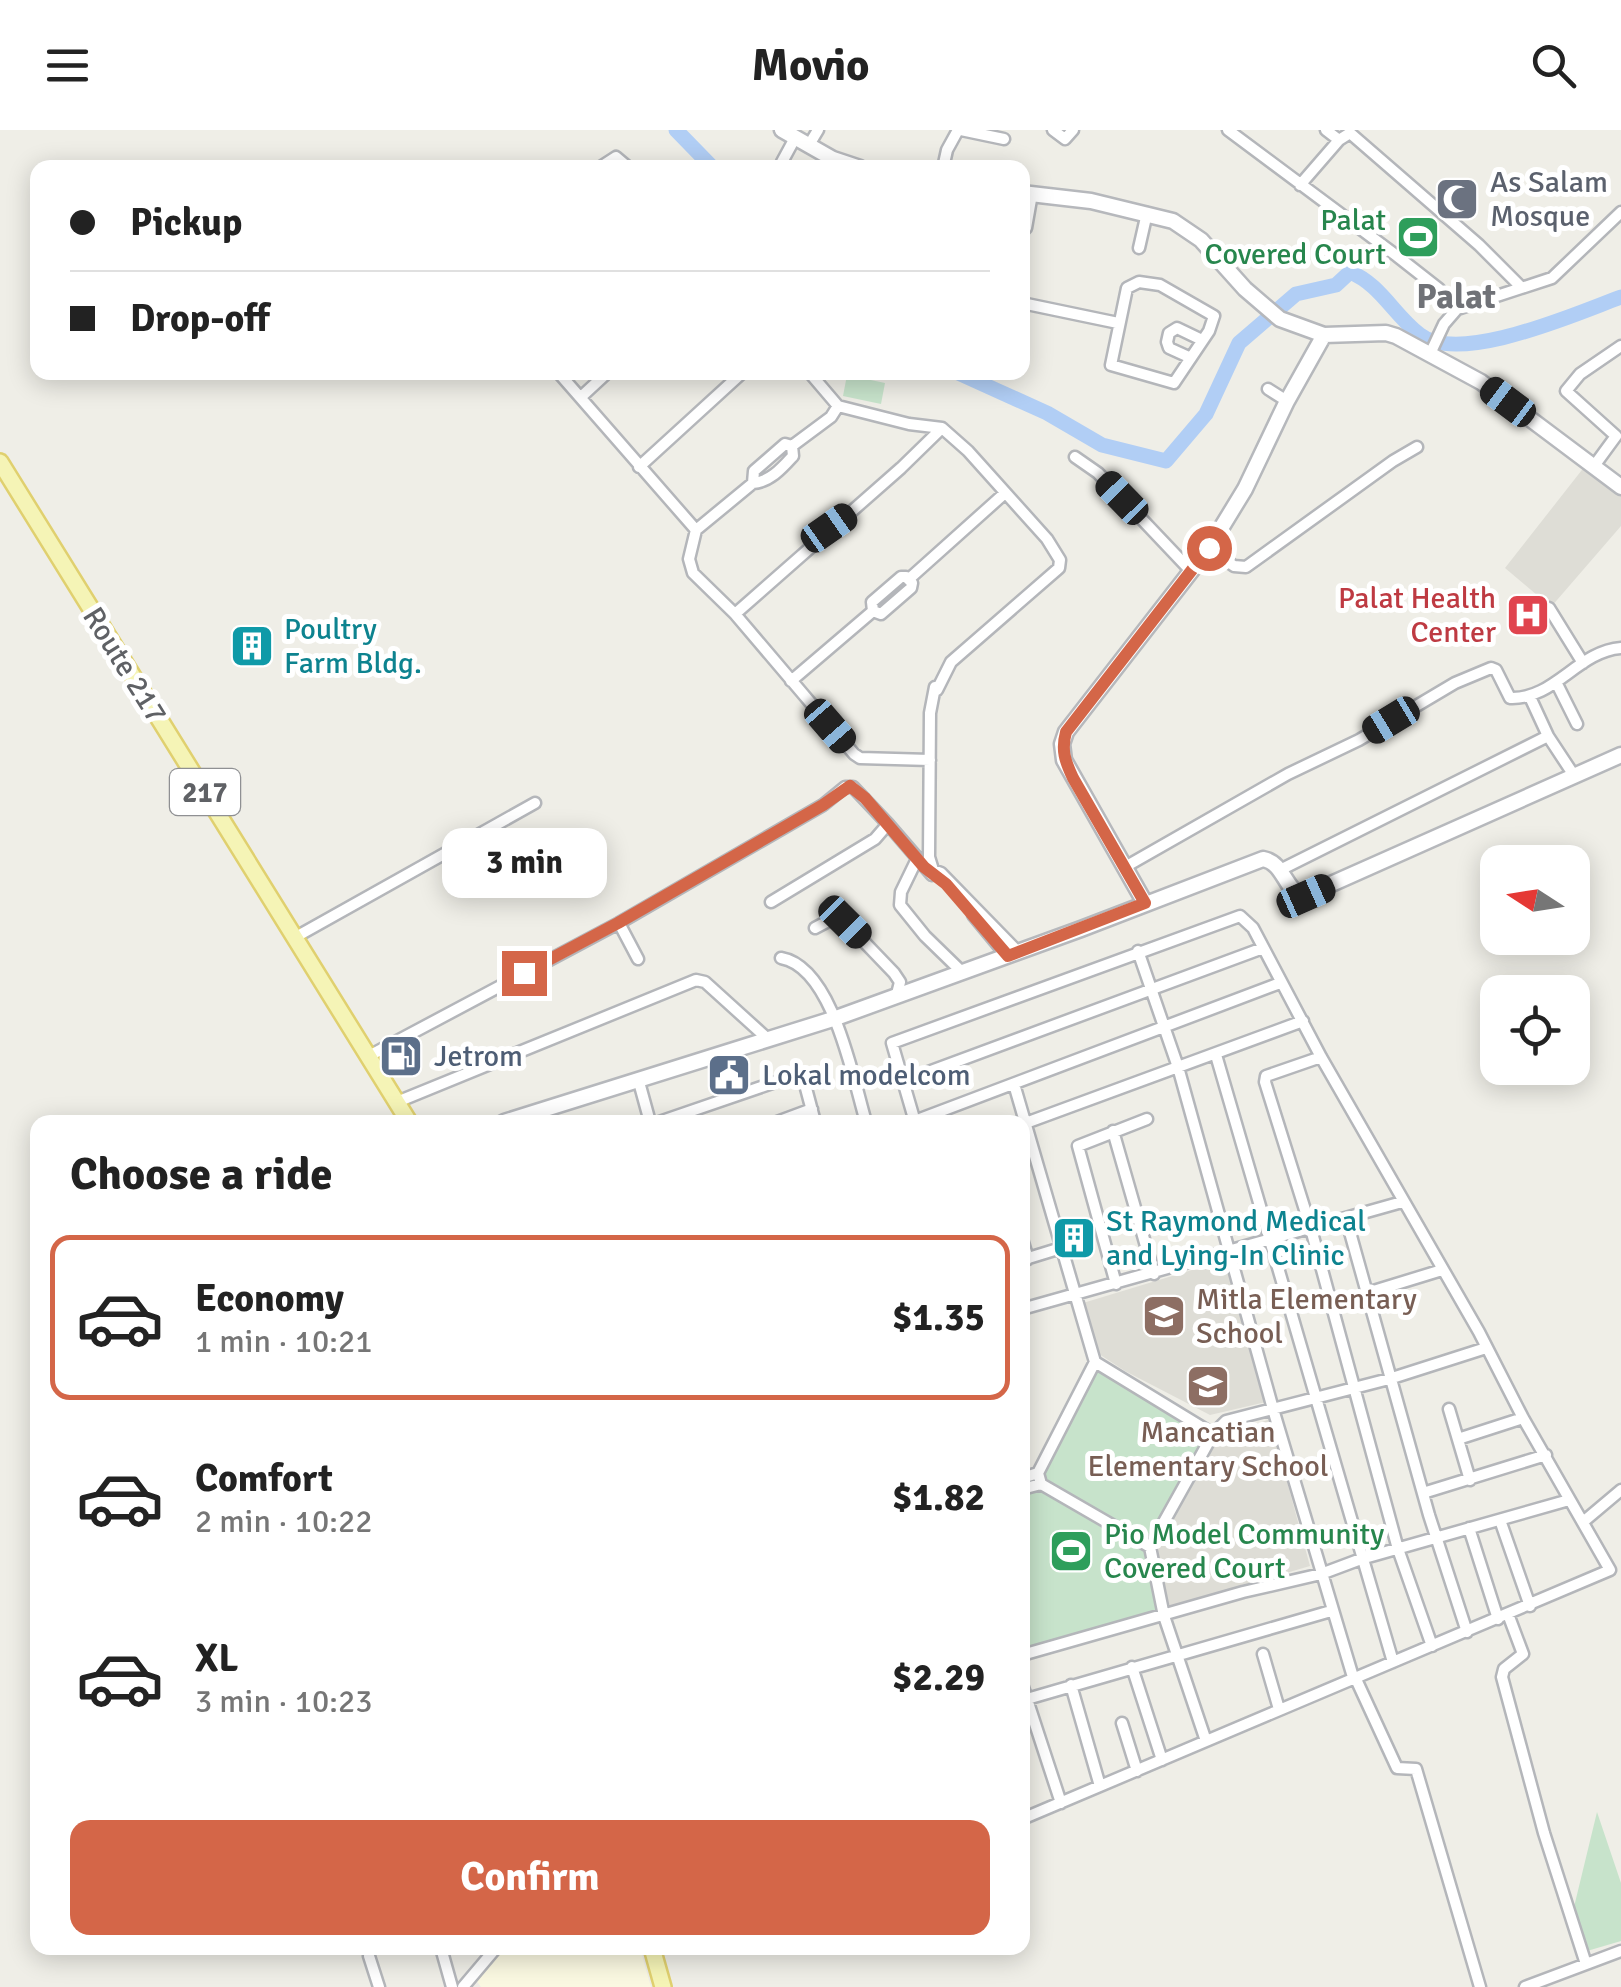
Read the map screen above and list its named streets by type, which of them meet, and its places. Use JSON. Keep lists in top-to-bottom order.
{
  "streets": {
    "main road": ["Route 217", "217"]
  },
  "districts": ["Palat"],
  "places": {
    "mosque": ["As Salam Mosque"],
    "sports": ["Palat Covered Court", "Pio Model Community Covered Court"],
    "hospital": ["Palat Health Center"],
    "building": ["Poultry Farm Bldg.", "St Raymond Medical and Lying-In Clinic"],
    "fuel station": ["Jetrom"],
    "public building": ["Lokal modelcom"],
    "school or university": ["Mitla Elementary School", "Mancatian Elementary School"]
  },
  "north": "left",
  "page": {
    "header": "Movio",
    "banner": ["Pickup", "Drop-off"],
    "bubble": "3 min",
    "heading": "Choose a ride",
    "list": [
      {
        "name": "Economy",
        "note": "1 min · 10:21",
        "value": "$1.35"
      },
      {
        "name": "Comfort",
        "note": "2 min · 10:22",
        "value": "$1.82"
      },
      {
        "name": "XL",
        "note": "3 min · 10:23",
        "value": "$2.29"
      }
    ],
    "buttons": "Confirm"
  }
}
